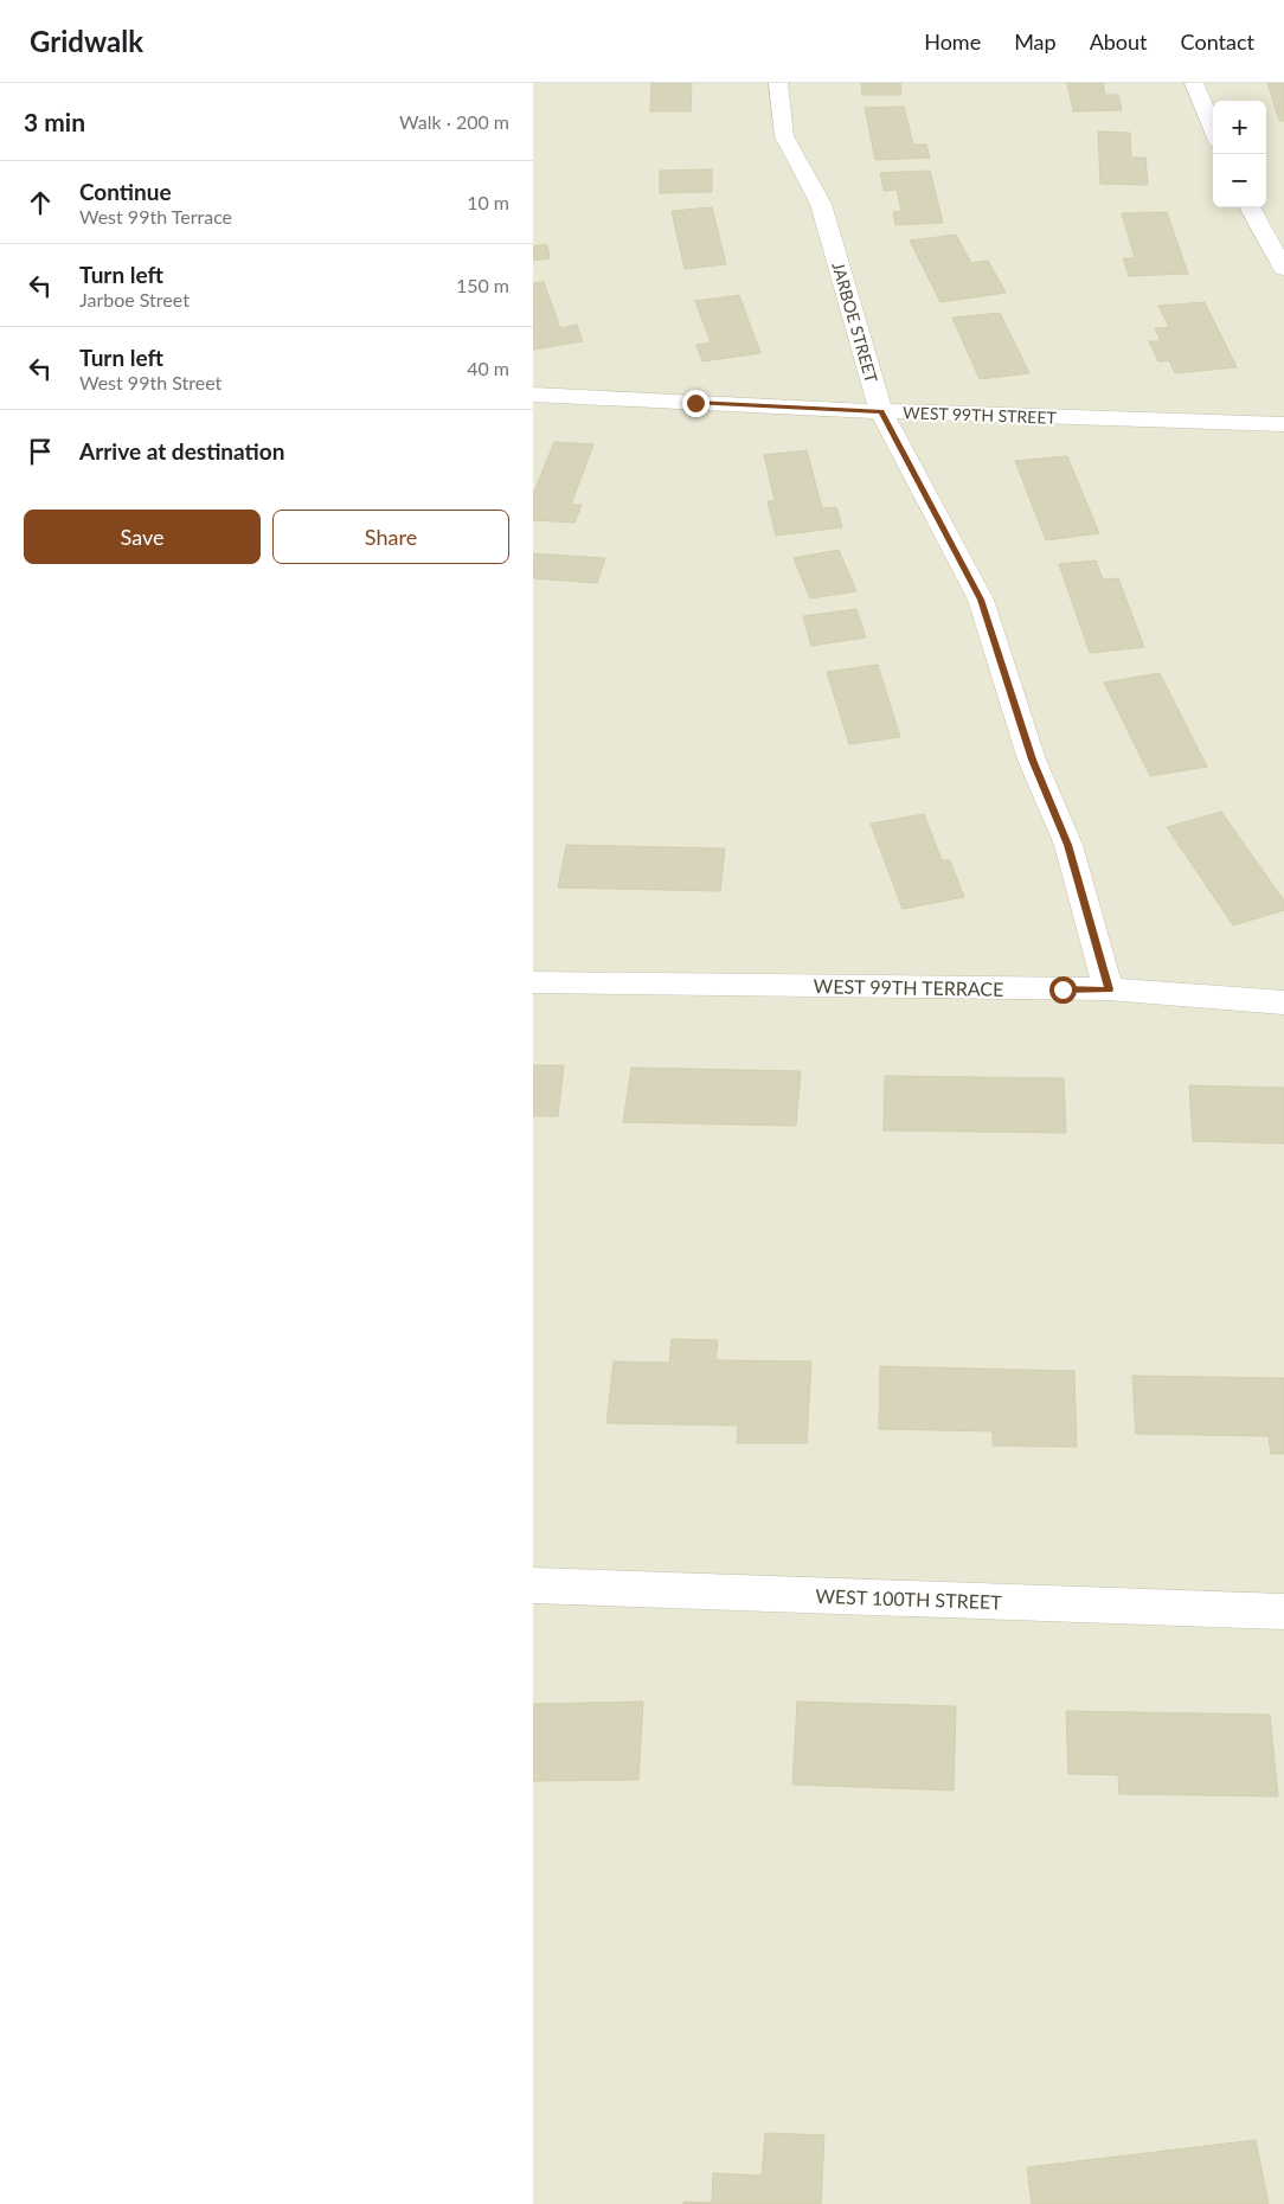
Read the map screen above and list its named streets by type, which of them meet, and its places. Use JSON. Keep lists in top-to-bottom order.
{
  "streets": {
    "street": [
      "JARBOE STREET",
      "WEST 99TH STREET",
      "WEST 99TH TERRACE",
      "WEST 100TH STREET"
    ]
  },
  "crossings": [
    ["JARBOE STREET", "WEST 99TH STREET"],
    ["JARBOE STREET", "WEST 99TH TERRACE"]
  ],
  "page": {
    "header": "Gridwalk",
    "nav": [
      "Home",
      "Map",
      "About",
      "Contact"
    ],
    "heading": ["3 min", "Walk · 200 m"],
    "map_buttons": ["+", "−"],
    "list": [
      ["Continue", "West 99th Terrace", "10 m"],
      ["Turn left", "Jarboe Street", "150 m"],
      ["Turn left", "West 99th Street", "40 m"],
      "Arrive at destination"
    ],
    "buttons": ["Save", "Share"]
  }
}
